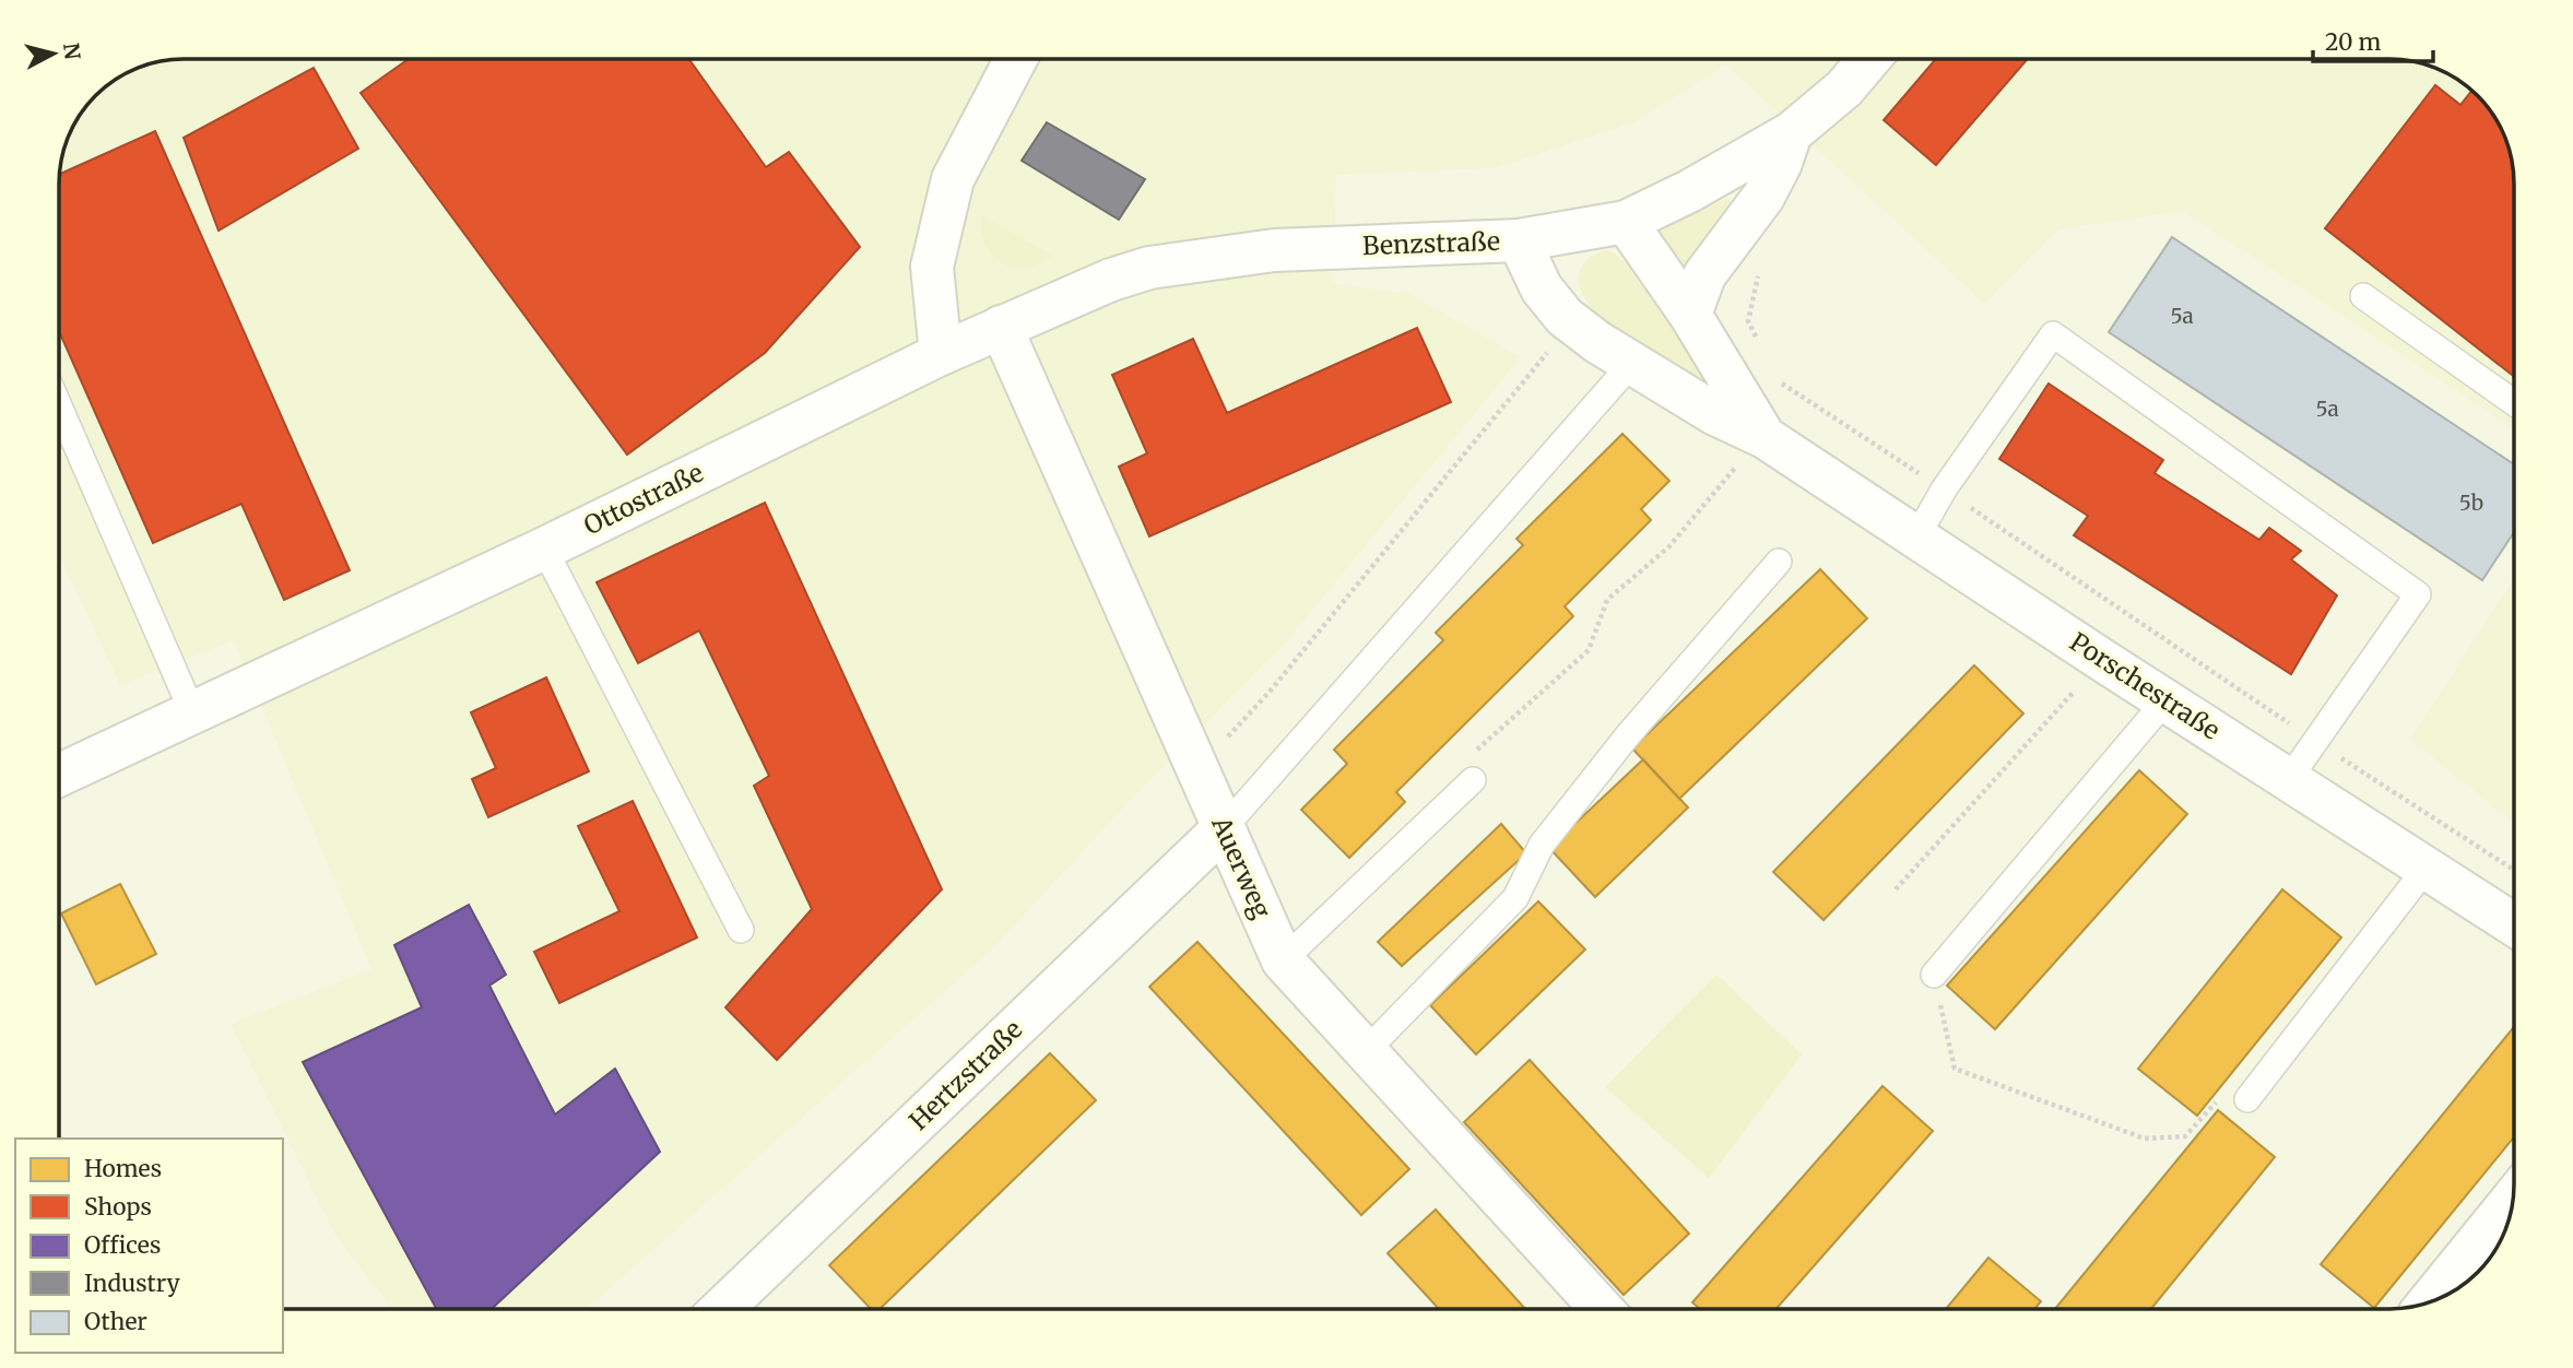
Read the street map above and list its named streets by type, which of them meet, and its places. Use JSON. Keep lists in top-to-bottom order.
{
  "streets": {
    "street": [
      "Benzstraße",
      "Ottostraße",
      "Porschestraße",
      "Auerweg",
      "Hertzstraße"
    ]
  },
  "crossings": [
    ["Benzstraße", "Ottostraße"],
    ["Benzstraße", "Porschestraße"],
    ["Benzstraße", "Auerweg"],
    ["Auerweg", "Hertzstraße"]
  ],
  "house_numbers": ["5a", "5a", "5b"],
  "legend": [
    "Homes",
    "Shops",
    "Offices",
    "Industry",
    "Other"
  ],
  "scale_bar": "20 m",
  "north": "right"
}
